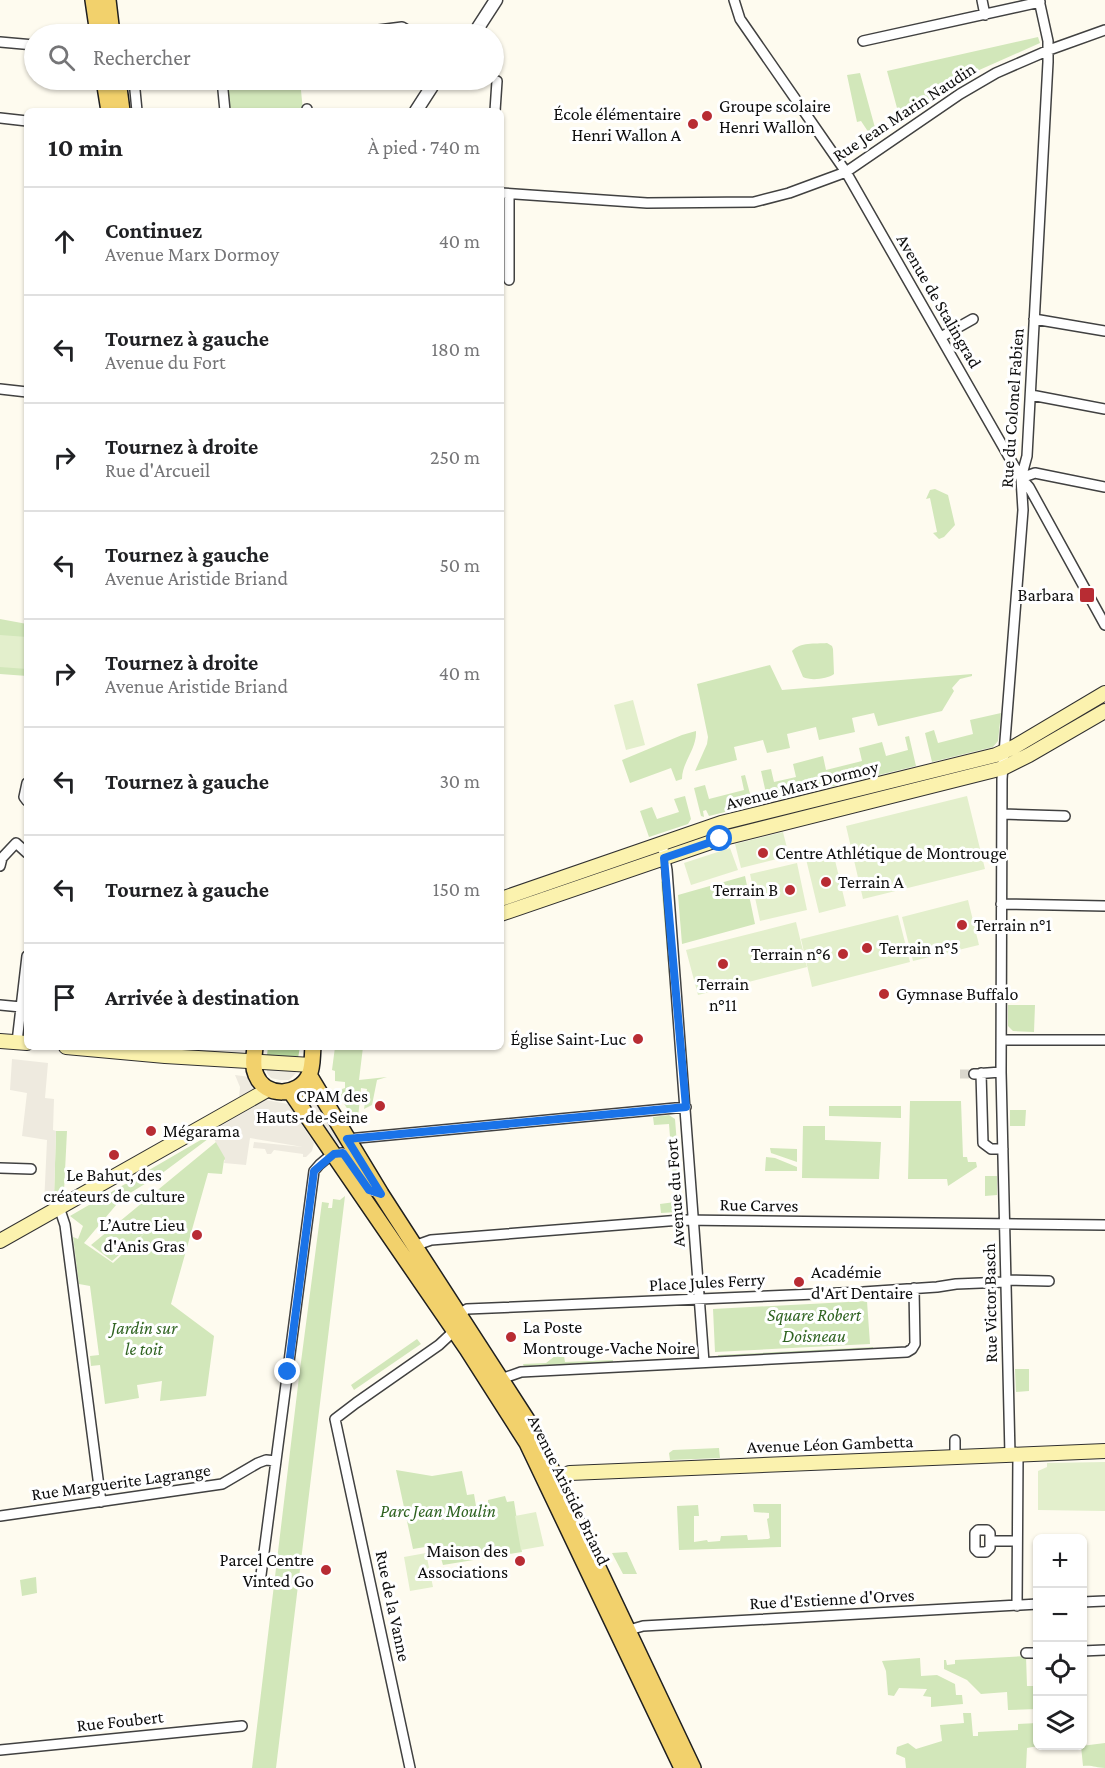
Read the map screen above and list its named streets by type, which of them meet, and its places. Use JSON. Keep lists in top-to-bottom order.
{
  "streets": {
    "main road": ["Avenue Marx Dormoy", "Avenue Léon Gambetta", "Avenue Aristide Briand"],
    "street": [
      "Rue Jean Marin Naudin",
      "Avenue de Stalingrad",
      "Rue du Colonel Fabien",
      "Avenue du Fort",
      "Rue Carves",
      "Place Jules Ferry",
      "Rue Victor Basch",
      "Rue Marguerite Lagrange",
      "Rue d'Estienne d'Orves",
      "Rue de la Vanne",
      "Rue Foubert"
    ]
  },
  "crossings": [
    ["Rue Jean Marin Naudin", "Avenue de Stalingrad"],
    ["Rue Jean Marin Naudin", "Rue du Colonel Fabien"],
    ["Avenue de Stalingrad", "Rue du Colonel Fabien"],
    ["Rue du Colonel Fabien", "Avenue Marx Dormoy"],
    ["Rue du Colonel Fabien", "Rue Victor Basch"],
    ["Avenue Marx Dormoy", "Avenue du Fort"],
    ["Avenue Marx Dormoy", "Rue Victor Basch"],
    ["Avenue du Fort", "Rue Carves"],
    ["Avenue du Fort", "Place Jules Ferry"],
    ["Rue Carves", "Rue Victor Basch"],
    ["Rue Carves", "Avenue Aristide Briand"],
    ["Place Jules Ferry", "Rue Victor Basch"],
    ["Place Jules Ferry", "Avenue Aristide Briand"],
    ["Rue Victor Basch", "Avenue Léon Gambetta"],
    ["Rue Victor Basch", "Rue d'Estienne d'Orves"],
    ["Avenue Léon Gambetta", "Avenue Aristide Briand"],
    ["Avenue Aristide Briand", "Rue d'Estienne d'Orves"],
    ["Avenue Aristide Briand", "Rue de la Vanne"]
  ],
  "parks": ["Square Robert Doisneau", "Jardin sur le toit", "Parc Jean Moulin"],
  "places": {
    "other": [
      "Groupe scolaire Henri Wallon",
      "École élémentaire Henri Wallon A",
      "Centre Athlétique de Montrouge",
      "Terrain A",
      "Terrain B",
      "Terrain n°1",
      "Terrain n°5",
      "Terrain n°6",
      "Terrain n°11",
      "Gymnase Buffalo",
      "Église Saint-Luc",
      "CPAM des Hauts-de-Seine",
      "Mégarama",
      "Le Bahut, des créateurs de culture",
      "L’Autre Lieu d'Anis Gras",
      "Académie d'Art Dentaire",
      "La Poste Montrouge-Vache Noire",
      "Maison des Associations",
      "Parcel Centre Vinted Go"
    ],
    "transit": ["Barbara"]
  },
  "page": {
    "search": "Rechercher",
    "heading": ["10 min", "À pied · 740 m"],
    "list": [
      ["Continuez", "Avenue Marx Dormoy", "40 m"],
      ["Tournez à gauche", "Avenue du Fort", "180 m"],
      ["Tournez à droite", "Rue d'Arcueil", "250 m"],
      ["Tournez à gauche", "Avenue Aristide Briand", "50 m"],
      ["Tournez à droite", "Avenue Aristide Briand", "40 m"],
      ["Tournez à gauche", "30 m"],
      ["Tournez à gauche", "150 m"],
      "Arrivée à destination"
    ],
    "map_buttons": ["+", "−"]
  }
}
